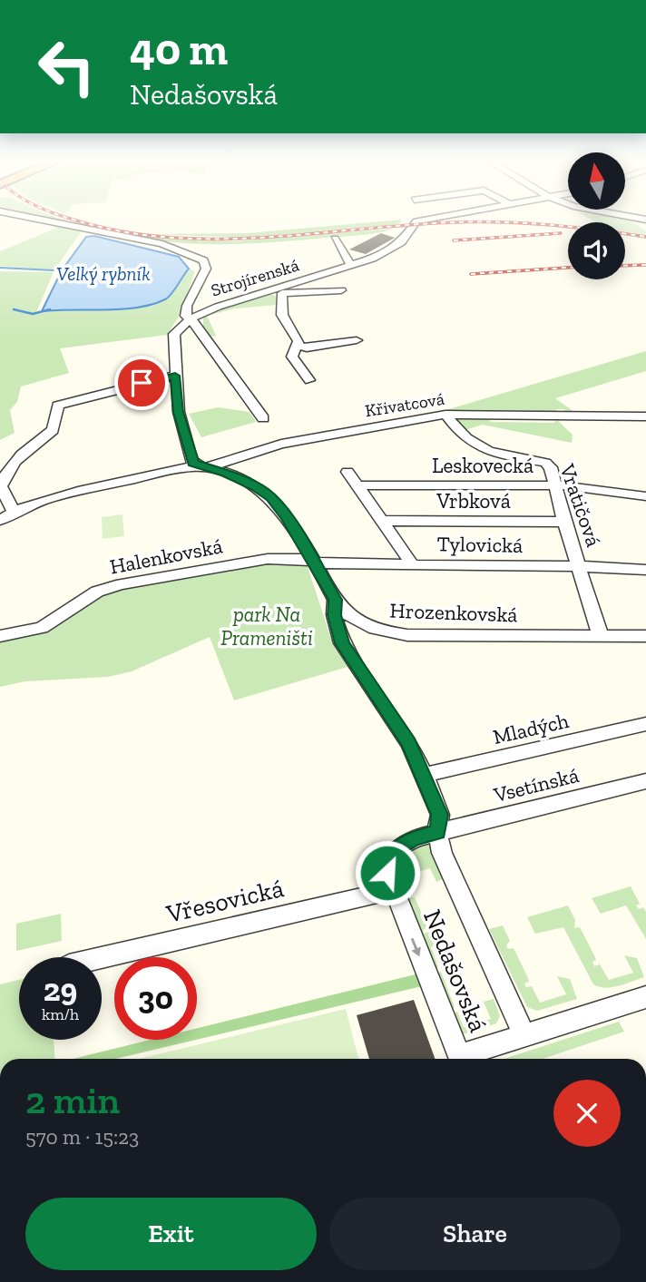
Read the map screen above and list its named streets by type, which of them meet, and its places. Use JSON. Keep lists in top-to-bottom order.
{
  "streets": {
    "street": [
      "Strojírenská",
      "Křivatcová",
      "Leskovecká",
      "Vrbková",
      "Vratičová",
      "Tylovická",
      "Halenkovská",
      "Hrozenkovská",
      "Mladých",
      "Vsetínská",
      "Vřesovická",
      "Nedašovská"
    ]
  },
  "crossings": [
    ["Strojírenská", "Křivatcová"],
    ["Strojírenská", "Hrozenkovská"],
    ["Křivatcová", "Vratičová"],
    ["Křivatcová", "Hrozenkovská"],
    ["Leskovecká", "Vratičová"],
    ["Vrbková", "Vratičová"],
    ["Vratičová", "Tylovická"],
    ["Vratičová", "Hrozenkovská"],
    ["Tylovická", "Halenkovská"],
    ["Tylovická", "Hrozenkovská"],
    ["Halenkovská", "Hrozenkovská"],
    ["Hrozenkovská", "Nedašovská"],
    ["Mladých", "Nedašovská"],
    ["Vsetínská", "Nedašovská"],
    ["Vřesovická", "Nedašovská"]
  ],
  "water": ["Velký rybník"],
  "parks": ["park Na Prameništi"],
  "north": "top",
  "page": {
    "turn": ["40 m", "Nedašovská"],
    "speed": "29 km/h",
    "limit": "30",
    "heading": ["2 min", "570 m · 15:23"],
    "buttons": ["Exit", "Share"]
  }
}
